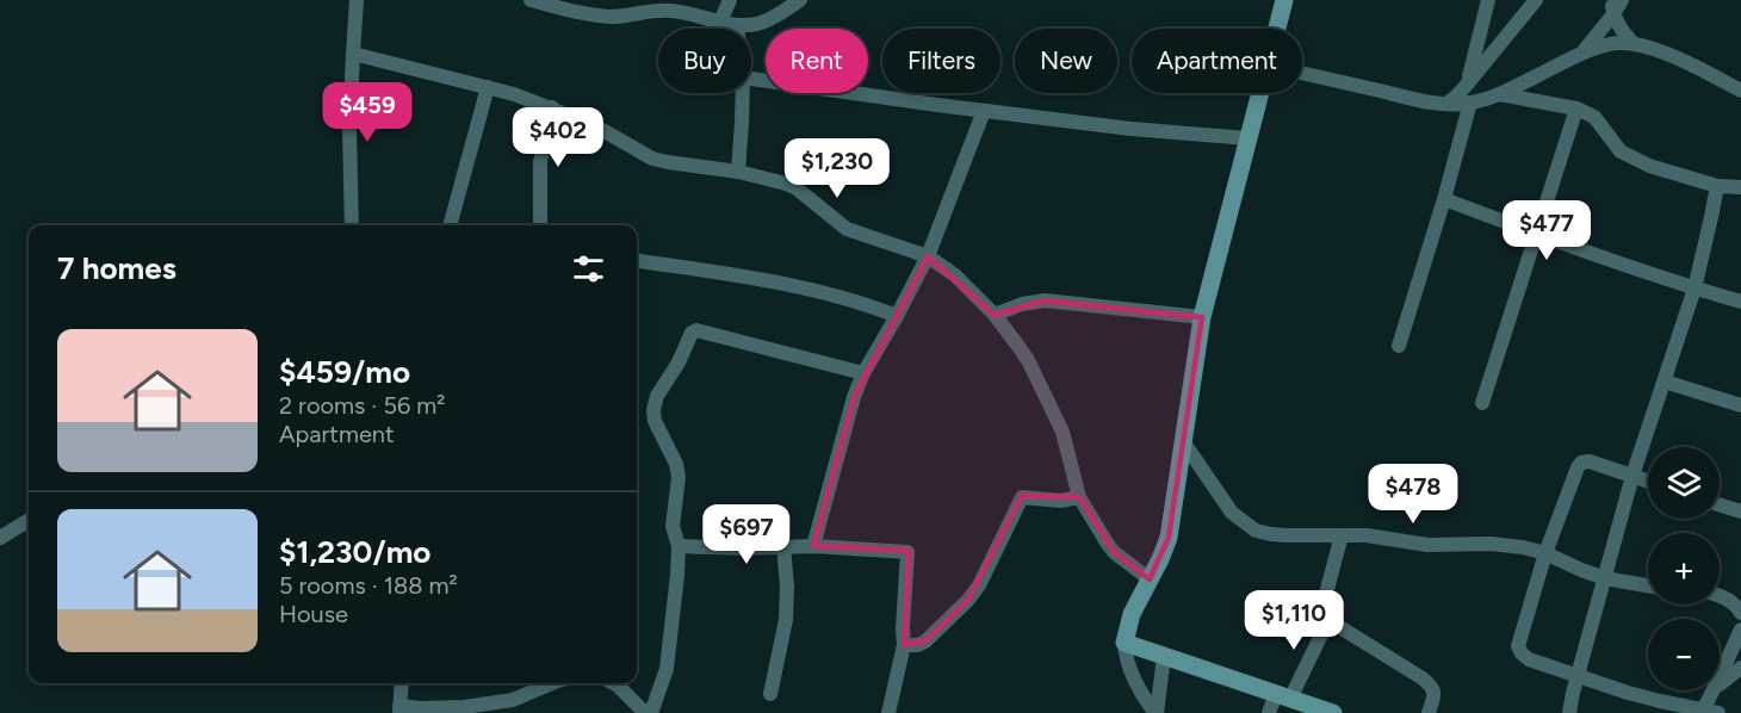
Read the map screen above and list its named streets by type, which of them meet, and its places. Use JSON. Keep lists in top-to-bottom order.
{
  "page": {
    "chip": [
      "Buy",
      "Rent",
      "Filters",
      "New",
      "Apartment"
    ],
    "price": [
      "$459",
      "$402",
      "$1,230",
      "$477",
      "$478",
      "$697",
      "$1,110"
    ],
    "heading": "7 homes",
    "list": [
      {
        "name": "$459/mo",
        "note": "2 rooms · 56 m² · Apartment"
      },
      {
        "name": "$1,230/mo",
        "note": "5 rooms · 188 m² · House"
      }
    ],
    "map_buttons": ["+", "−"]
  }
}
